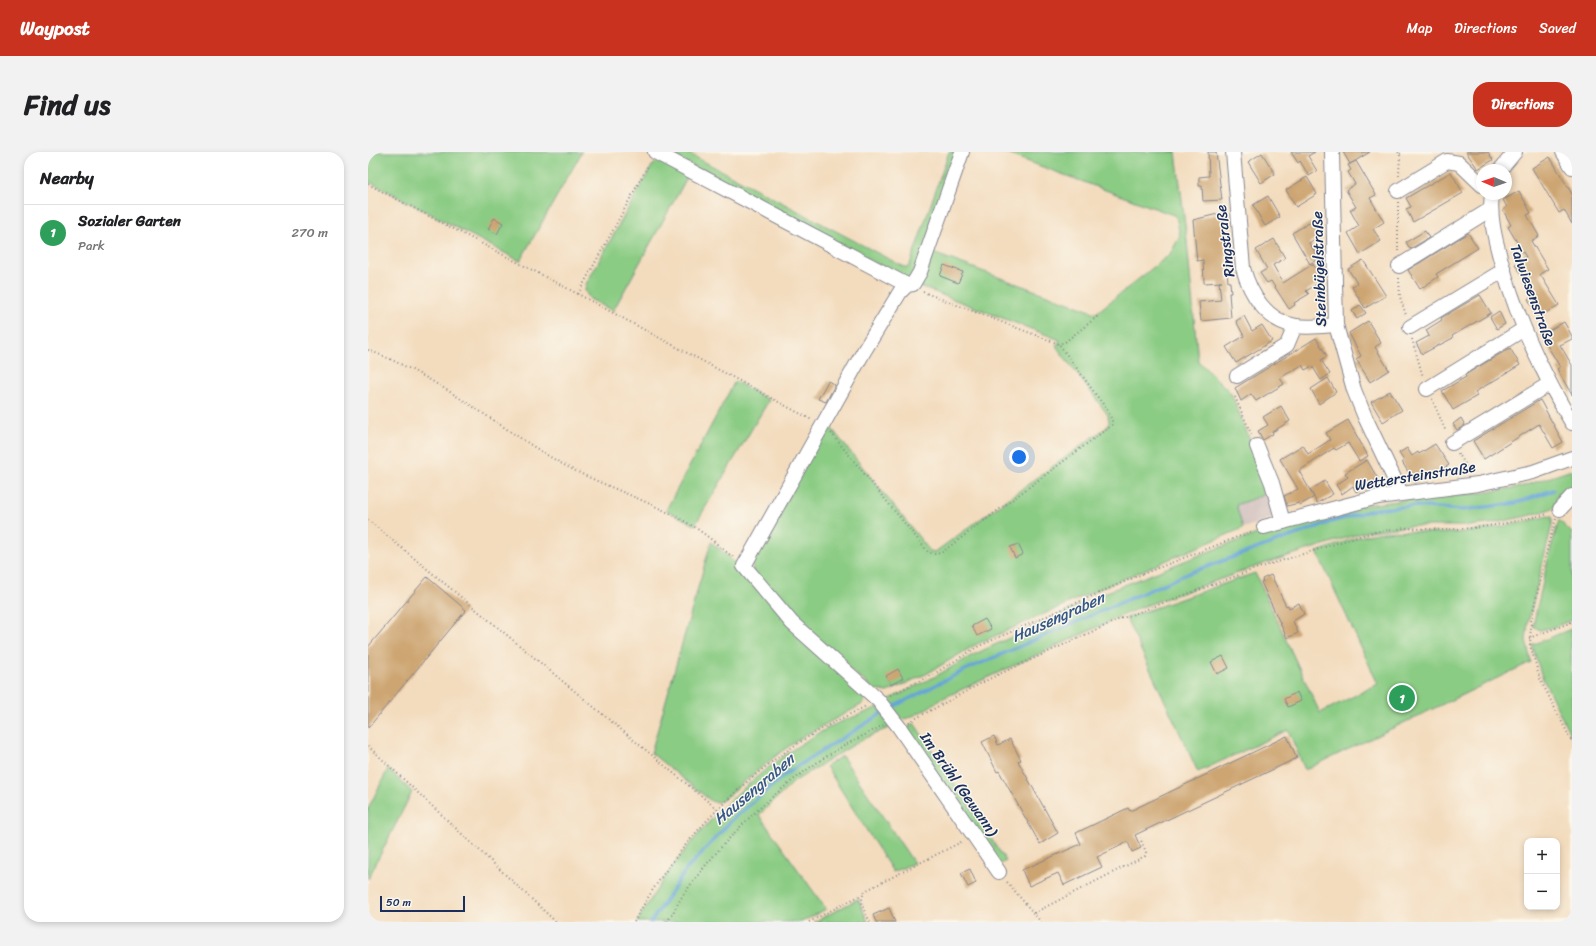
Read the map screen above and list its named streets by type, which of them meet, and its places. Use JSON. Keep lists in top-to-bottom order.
{
  "streets": {
    "street": [
      "Ringstraße",
      "Steinbügelstraße",
      "Talwiesenstraße",
      "Wettersteinstraße",
      "Im Brühl (Gewann)"
    ]
  },
  "crossings": [
    ["Ringstraße", "Steinbügelstraße"],
    ["Steinbügelstraße", "Wettersteinstraße"]
  ],
  "water": ["Hausengraben"],
  "scale_bar": "50 m",
  "north": "left",
  "page": {
    "header": "Waypost",
    "nav": ["Map", "Directions", "Saved"],
    "title": "Find us",
    "buttons": "Directions",
    "heading": "Nearby",
    "list": [
      {
        "mark": "1",
        "name": "Sozialer Garten",
        "note": "Park",
        "value": "270 m"
      }
    ],
    "pins": "1",
    "map_buttons": ["+", "−"],
    "scale": "50 m"
  }
}
